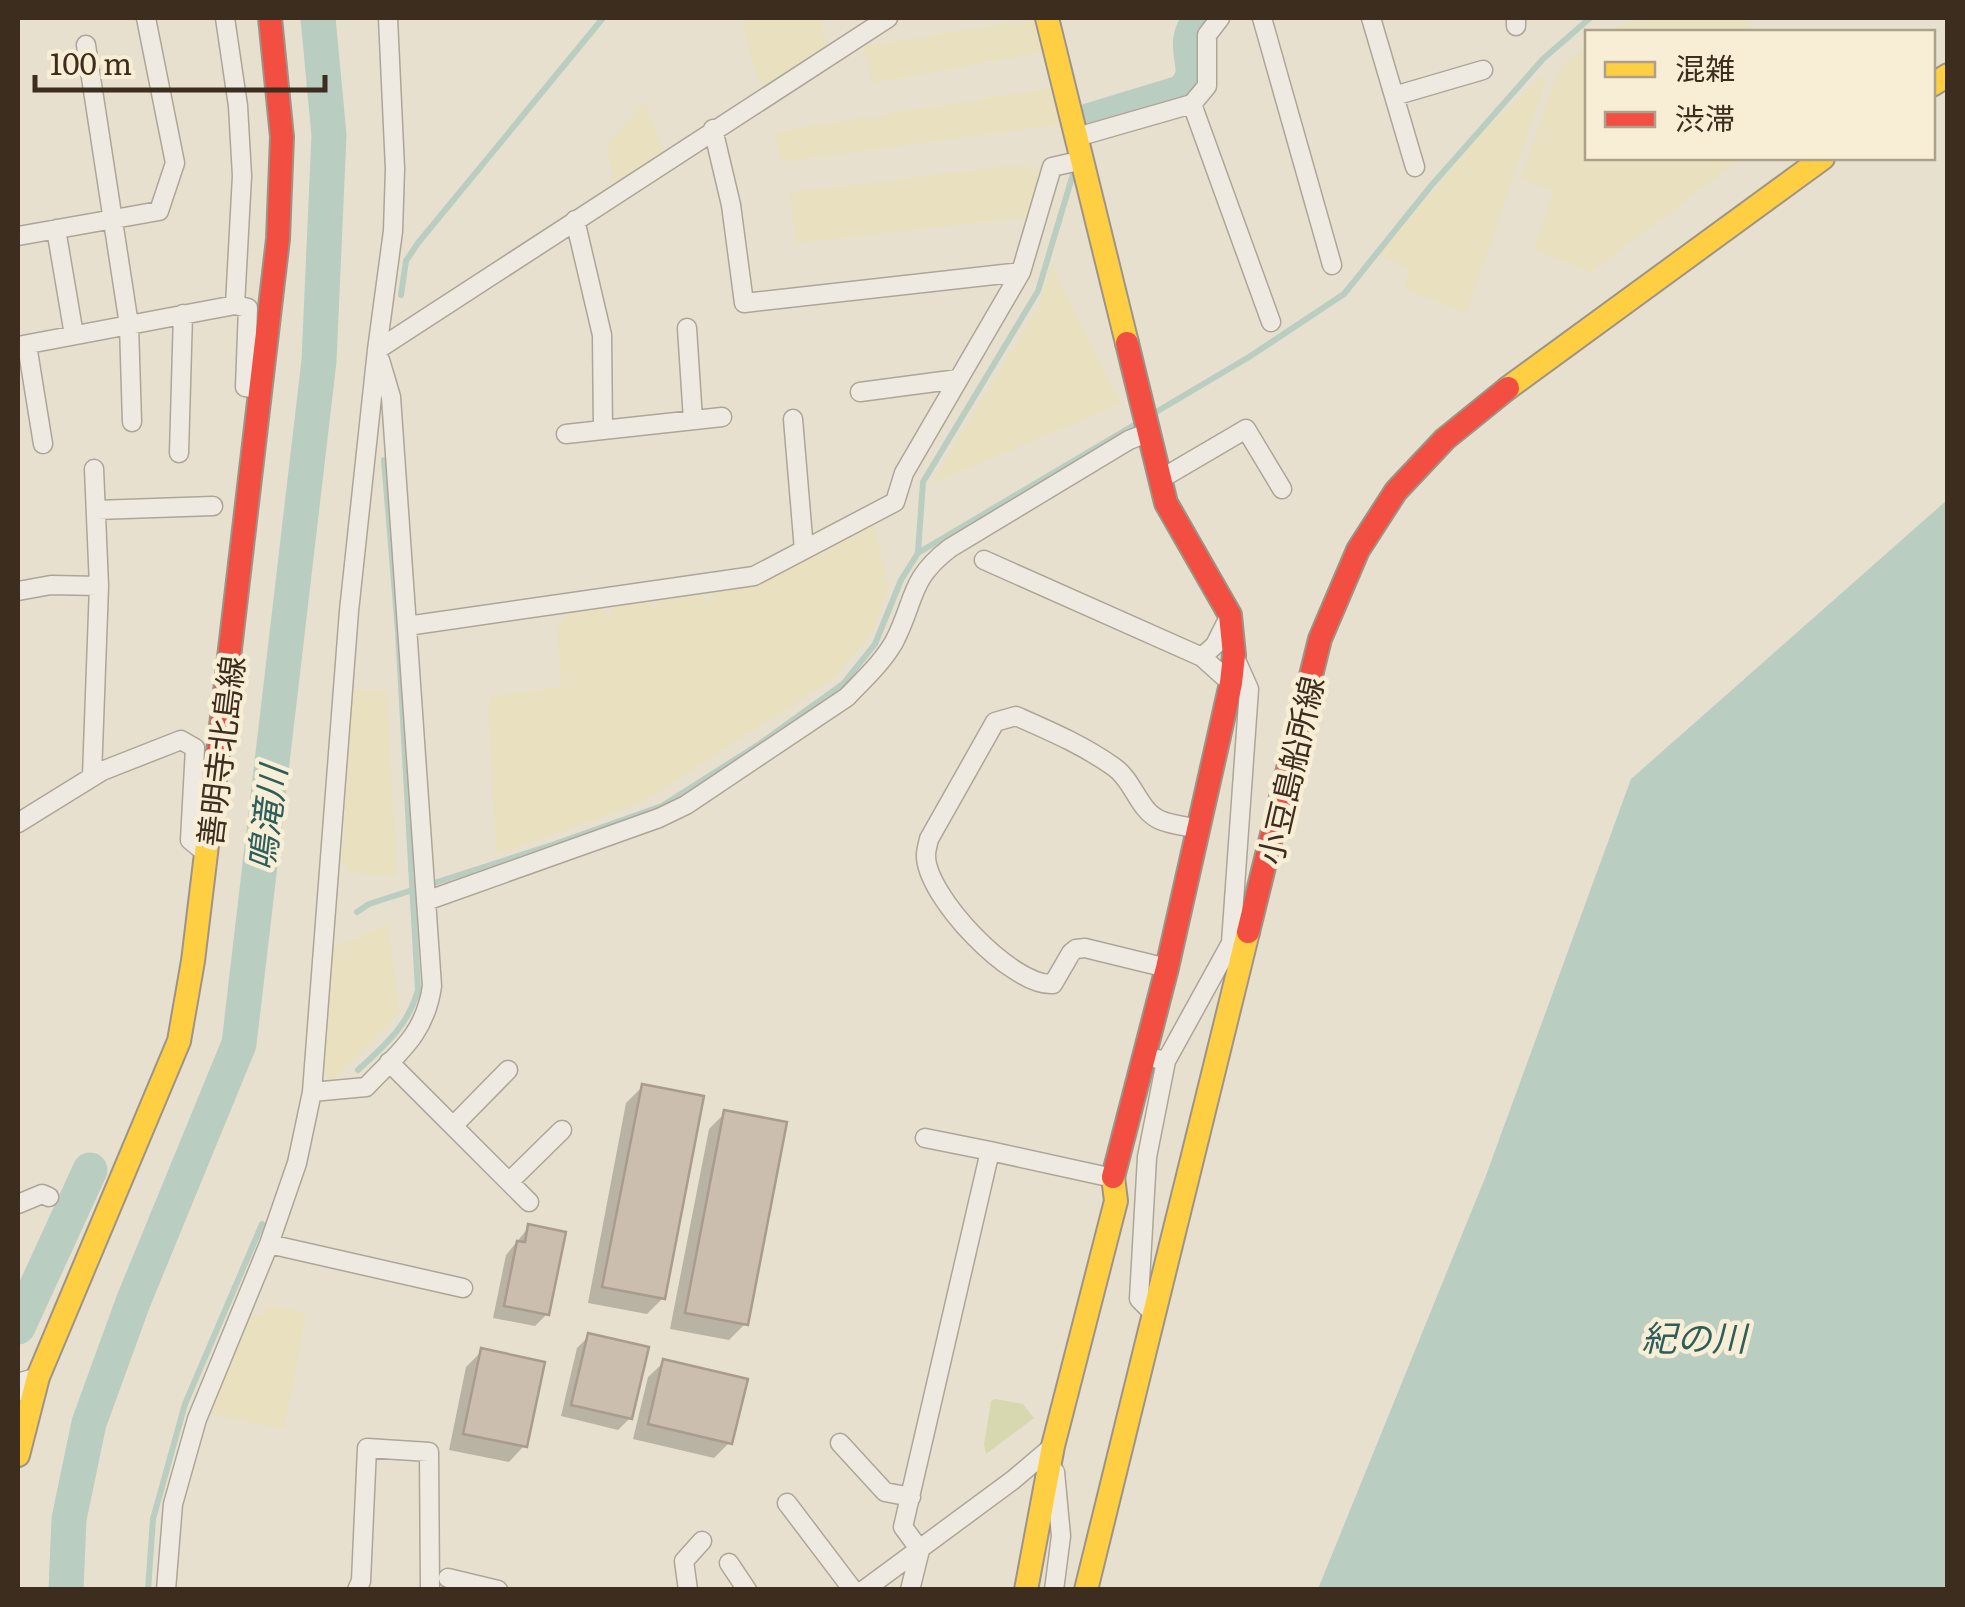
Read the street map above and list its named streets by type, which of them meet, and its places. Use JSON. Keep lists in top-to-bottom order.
{
  "streets": {
    "main road": ["善明寺北島線", "小豆島船所線"]
  },
  "water": ["鳴滝川", "紀の川"],
  "legend": ["混雑", "渋滞"],
  "scale_bar": "100 m"
}
